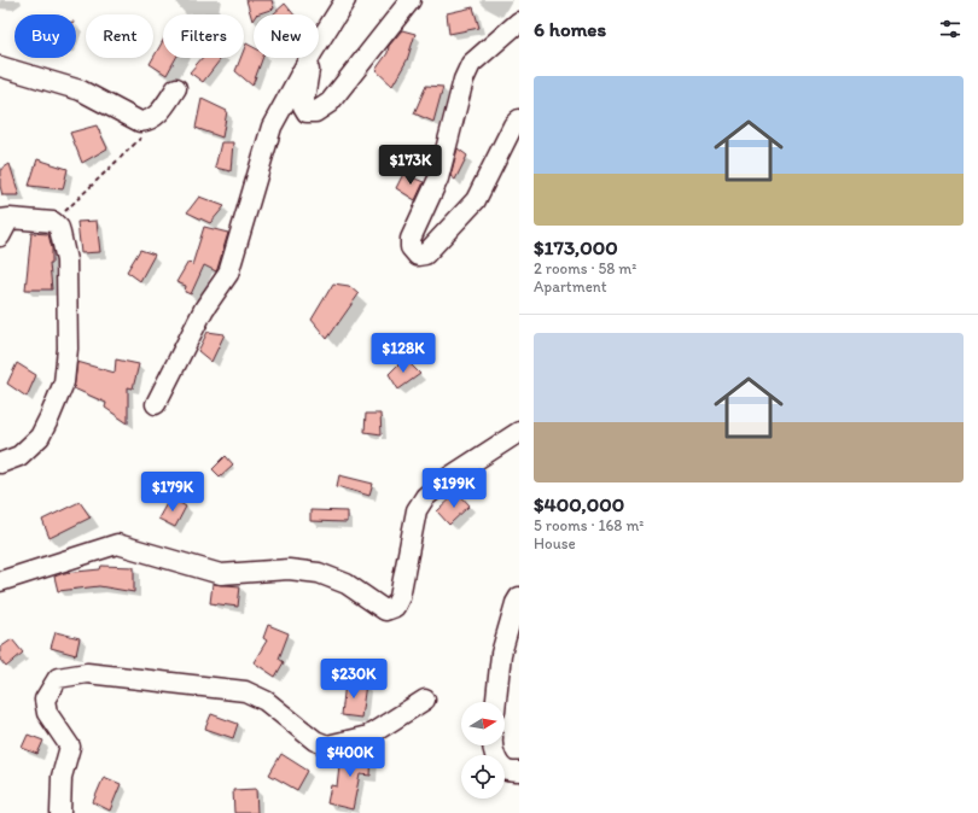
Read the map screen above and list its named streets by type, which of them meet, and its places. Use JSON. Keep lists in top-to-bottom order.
{
  "north": "right",
  "page": {
    "heading": "6 homes",
    "chip": [
      "Buy",
      "Rent",
      "Filters",
      "New"
    ],
    "list": [
      {
        "name": "$173,000",
        "note": "2 rooms · 58 m² · Apartment"
      },
      {
        "name": "$400,000",
        "note": "5 rooms · 168 m² · House"
      }
    ],
    "price": [
      "$173K",
      "$128K",
      "$199K",
      "$179K",
      "$230K",
      "$400K"
    ]
  }
}
